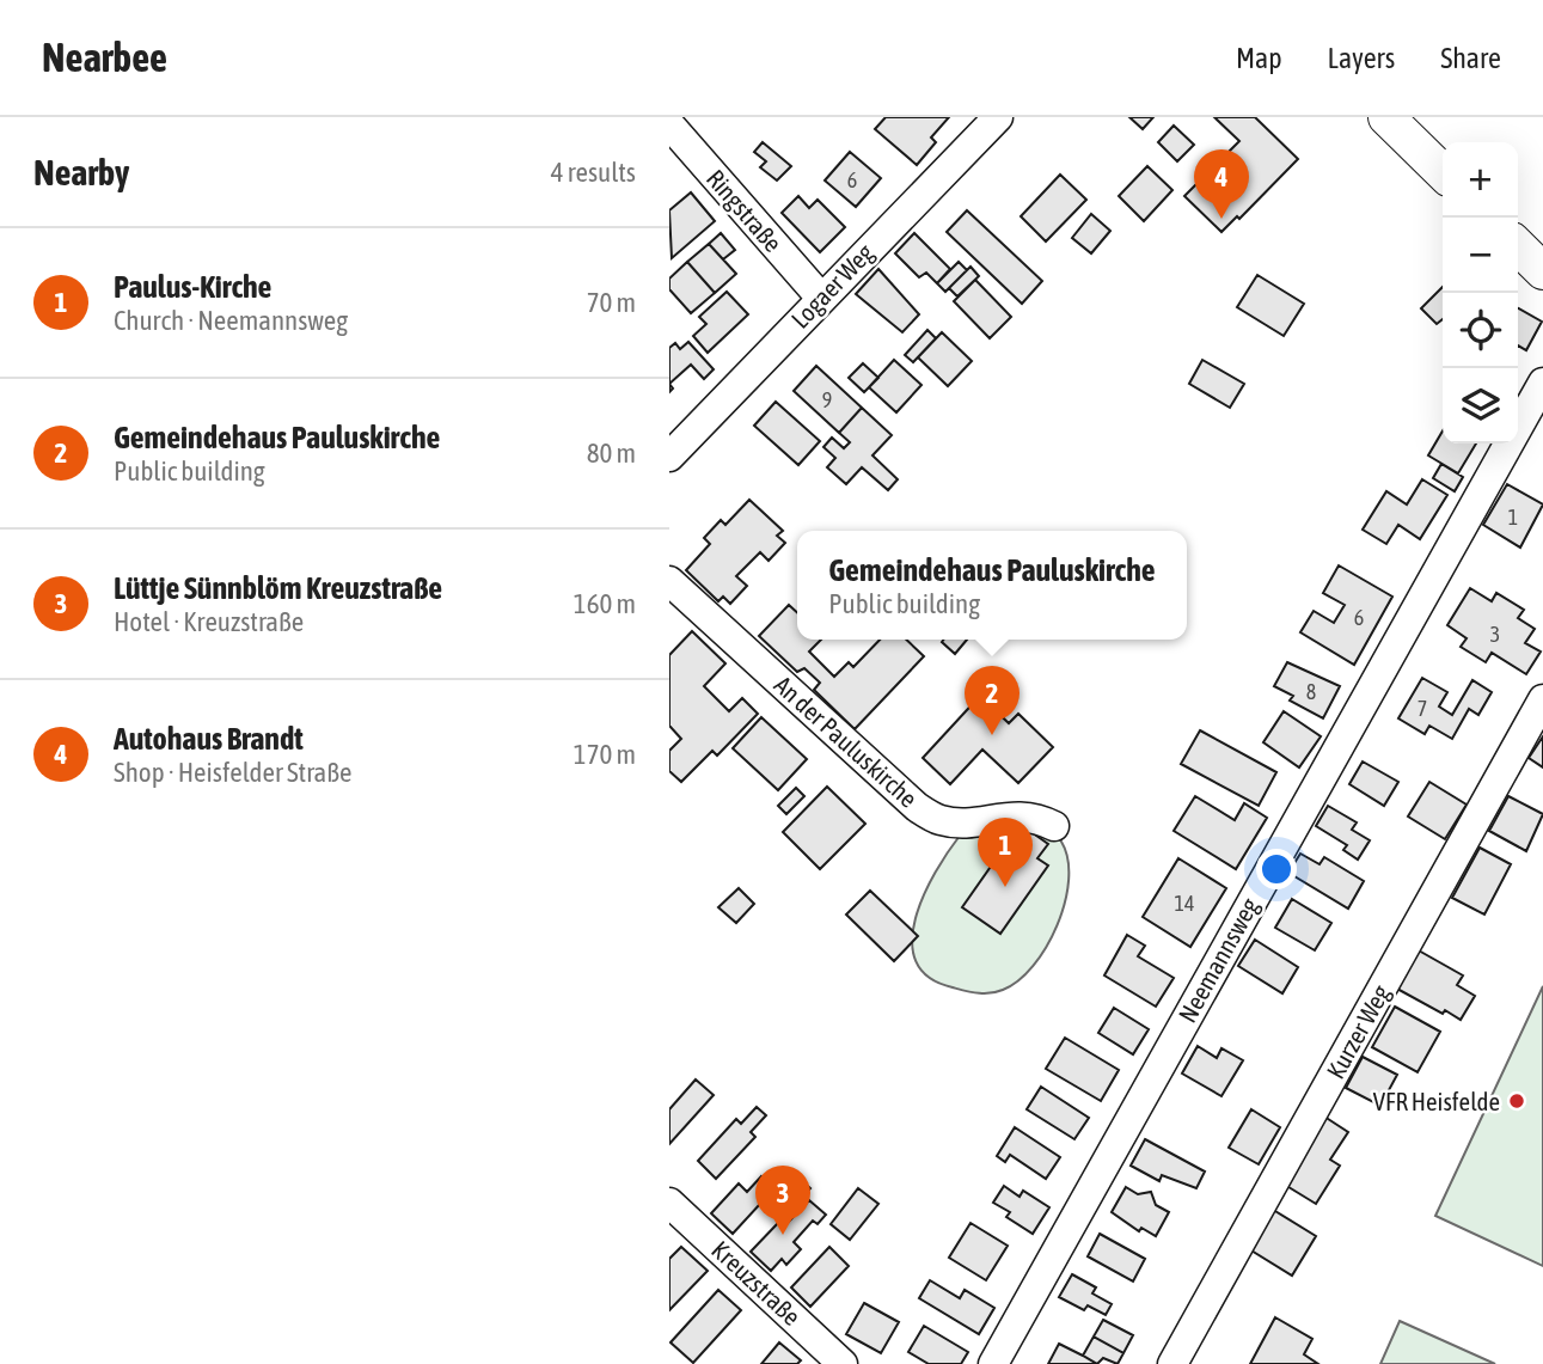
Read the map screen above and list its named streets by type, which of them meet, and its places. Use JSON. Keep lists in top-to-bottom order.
{
  "streets": {
    "street": [
      "Ringstraße",
      "Logaer Weg",
      "An der Pauluskirche",
      "Neemannsweg",
      "Kurzer Weg",
      "Kreuzstraße"
    ]
  },
  "crossings": [
    ["Ringstraße", "Logaer Weg"]
  ],
  "places": ["VFR Heisfelde"],
  "house_numbers": [
    "6",
    "9",
    "1",
    "6",
    "3",
    "8",
    "7",
    "14"
  ],
  "page": {
    "header": "Nearbee",
    "nav": ["Map", "Layers", "Share"],
    "heading": ["Nearby", "4 results"],
    "map_buttons": ["+", "−"],
    "pins": [
      "4",
      "2",
      "1",
      "3"
    ],
    "list": [
      {
        "mark": "1",
        "name": "Paulus-Kirche",
        "note": "Church · Neemannsweg",
        "value": "70 m"
      },
      {
        "mark": "2",
        "name": "Gemeindehaus Pauluskirche",
        "note": "Public building",
        "value": "80 m"
      },
      {
        "mark": "3",
        "name": "Lüttje Sünnblöm Kreuzstraße",
        "note": "Hotel · Kreuzstraße",
        "value": "160 m"
      },
      {
        "mark": "4",
        "name": "Autohaus Brandt",
        "note": "Shop · Heisfelder Straße",
        "value": "170 m"
      }
    ],
    "popup": ["Gemeindehaus Pauluskirche", "Public building"]
  }
}
